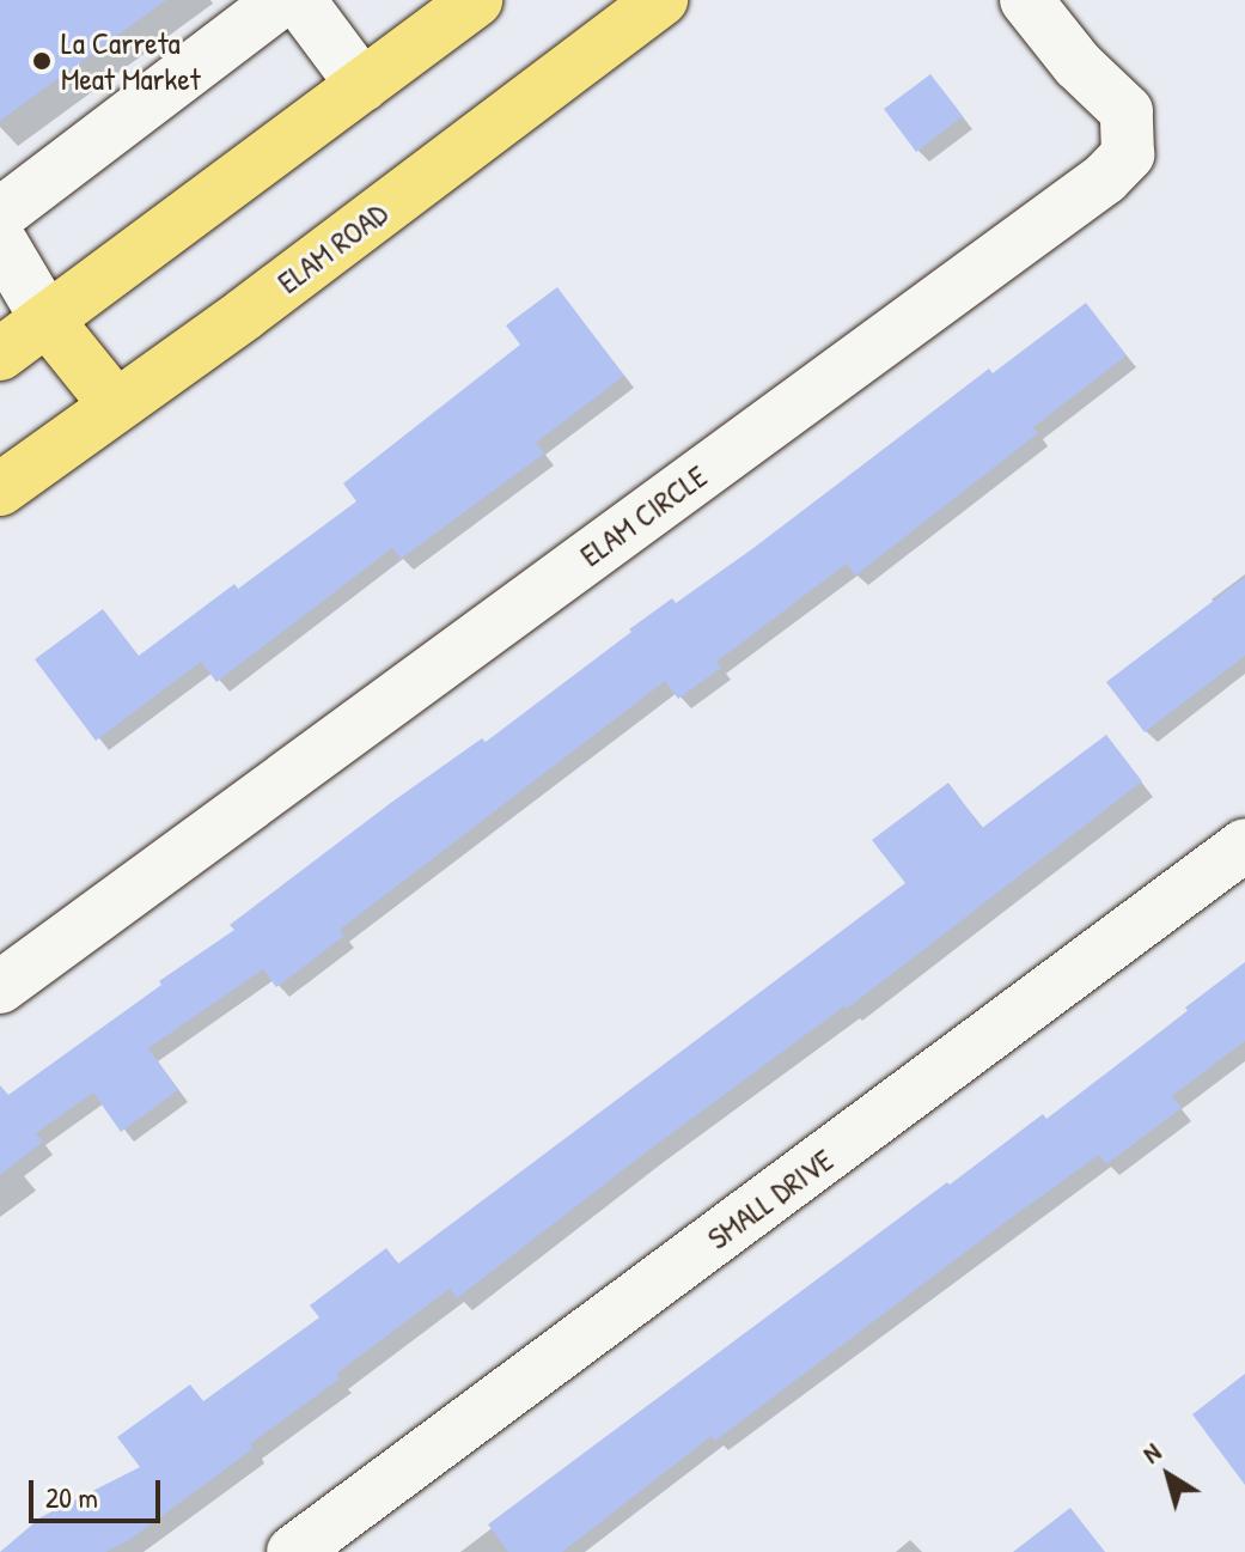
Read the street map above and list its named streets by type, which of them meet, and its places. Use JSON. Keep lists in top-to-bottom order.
{
  "streets": {
    "main road": ["ELAM ROAD"],
    "street": ["ELAM CIRCLE", "SMALL DRIVE"]
  },
  "places": ["La Carreta Meat Market"],
  "scale_bar": "20 m",
  "north": "top left"
}
